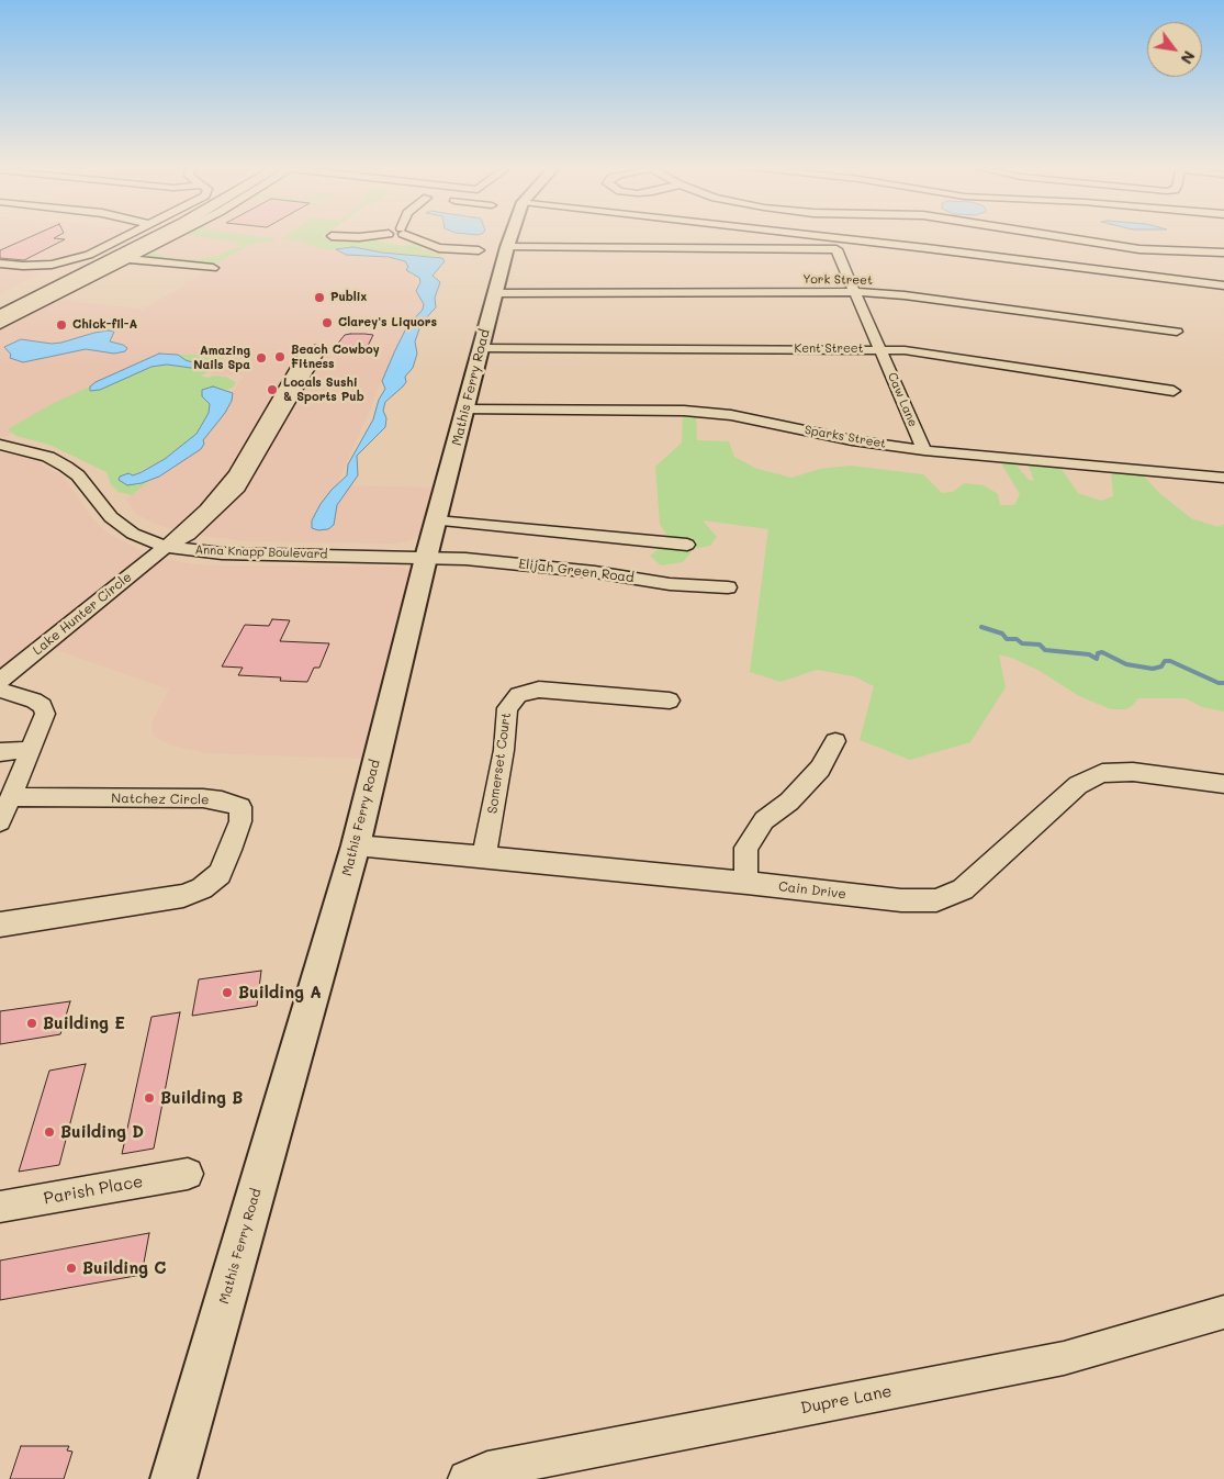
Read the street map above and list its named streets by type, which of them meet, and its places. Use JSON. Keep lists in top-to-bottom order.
{
  "streets": {
    "main road": ["Mathis Ferry Road"],
    "street": [
      "York Street",
      "Kent Street",
      "Caw Lane",
      "Sparks Street",
      "Anna Knapp Boulevard",
      "Elijah Green Road",
      "Lake Hunter Circle",
      "Somerset Court",
      "Natchez Circle",
      "Cain Drive",
      "Parish Place",
      "Dupre Lane"
    ]
  },
  "crossings": [
    ["York Street", "Mathis Ferry Road"],
    ["Kent Street", "Mathis Ferry Road"],
    ["Kent Street", "Caw Lane"],
    ["Mathis Ferry Road", "Sparks Street"],
    ["Mathis Ferry Road", "Anna Knapp Boulevard"],
    ["Mathis Ferry Road", "Elijah Green Road"],
    ["Mathis Ferry Road", "Cain Drive"],
    ["Caw Lane", "Sparks Street"],
    ["Anna Knapp Boulevard", "Elijah Green Road"],
    ["Anna Knapp Boulevard", "Lake Hunter Circle"],
    ["Somerset Court", "Cain Drive"]
  ],
  "places": [
    "Publix",
    "Clarey's Liquors",
    "Chick-fil-A",
    "Beach Cowboy Fitness",
    "Amazing Nails Spa",
    "Locals Sushi & Sports Pub",
    "Building A",
    "Building E",
    "Building B",
    "Building D",
    "Building C"
  ],
  "north": "bottom right"
}
